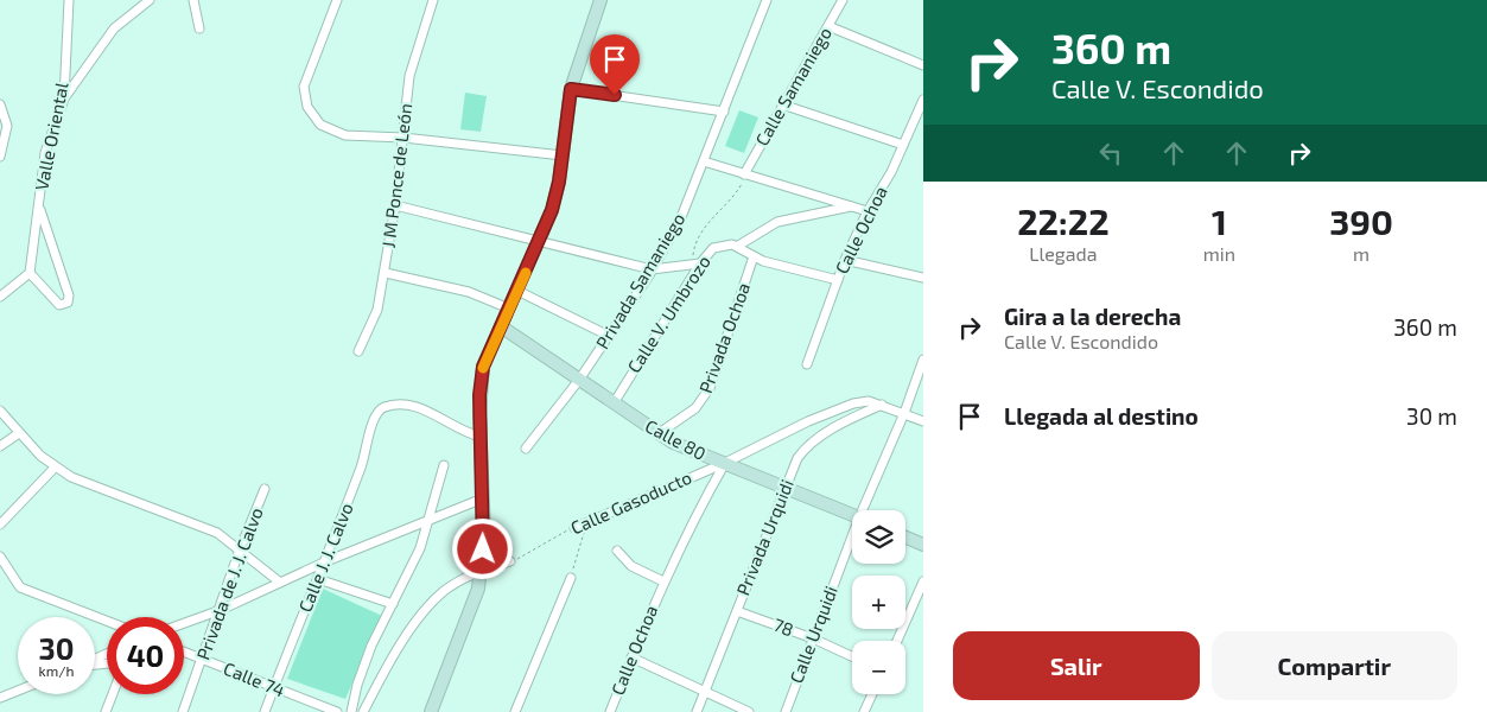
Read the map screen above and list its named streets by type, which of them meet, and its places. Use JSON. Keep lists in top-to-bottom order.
{
  "streets": {
    "street": [
      "Calle Samaniego",
      "Valle Oriental",
      "J M Ponce de León",
      "Calle Ochoa",
      "Privada Samaniego",
      "Calle V. Umbrozo",
      "Privada Ochoa",
      "Calle 80",
      "Calle Gasoducto",
      "Privada Urquidi",
      "Calle J. J. Calvo",
      "Privada de J. J. Calvo",
      "78",
      "Calle Urquidi",
      "Calle 74"
    ]
  },
  "crossings": [
    ["Calle Ochoa", "Calle 80"],
    ["Calle Ochoa", "Calle Gasoducto"],
    ["Privada Samaniego", "Calle 80"],
    ["Calle V. Umbrozo", "Calle 80"],
    ["Privada Ochoa", "Calle 80"],
    ["Calle 80", "Calle Gasoducto"],
    ["Calle 80", "Privada Urquidi"],
    ["Calle Gasoducto", "Privada Urquidi"],
    ["Privada Urquidi", "78"],
    ["Calle J. J. Calvo", "Calle 74"],
    ["Privada de J. J. Calvo", "Calle 74"],
    ["78", "Calle Urquidi"]
  ],
  "page": {
    "turn": ["360 m", "Calle V. Escondido"],
    "eta": [
      "22:22",
      "Llegada",
      "1",
      "min",
      "390",
      "m"
    ],
    "list": [
      {
        "name": "Gira a la derecha",
        "note": "Calle V. Escondido",
        "value": "360 m"
      },
      {
        "name": "Llegada al destino",
        "value": "30 m"
      }
    ],
    "map_buttons": ["+", "−"],
    "speed": "30 km/h",
    "limit": "40",
    "buttons": ["Salir", "Compartir"]
  }
}
